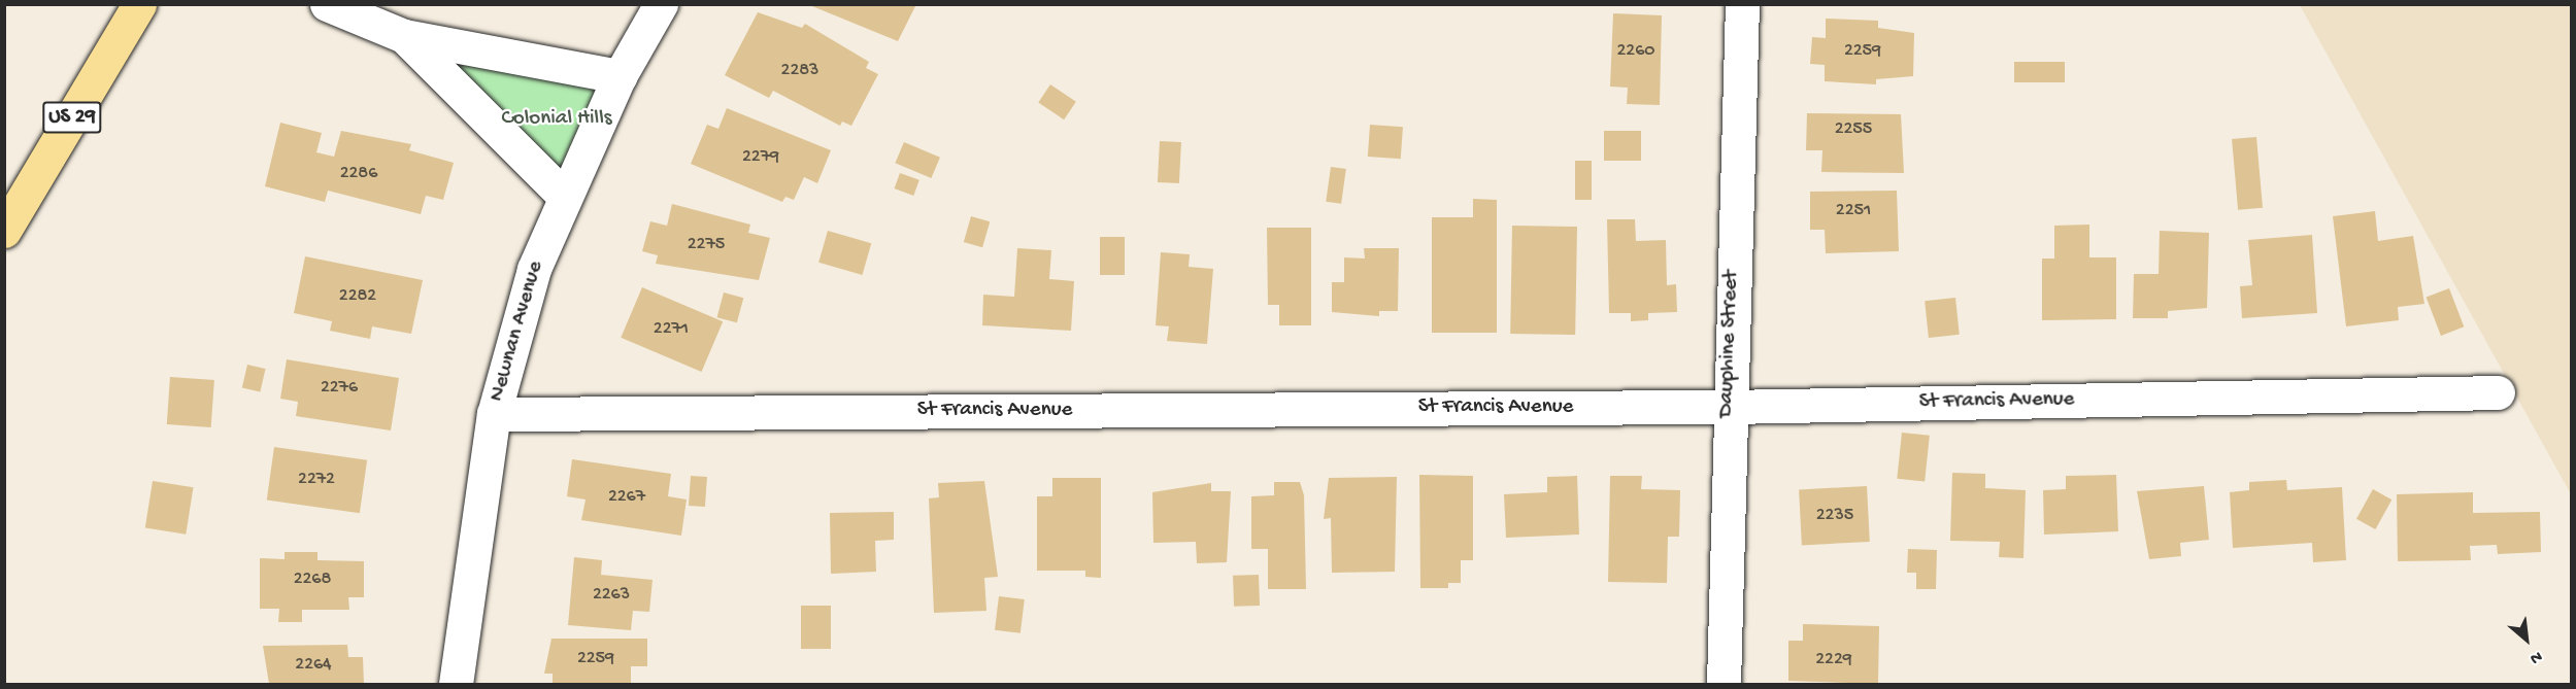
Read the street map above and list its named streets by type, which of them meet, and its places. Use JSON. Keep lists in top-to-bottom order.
{
  "streets": {
    "main road": ["US 29"],
    "street": ["Newnan Avenue", "Dauphine Street", "St Francis Avenue"]
  },
  "crossings": [
    ["Newnan Avenue", "St Francis Avenue"],
    ["Dauphine Street", "St Francis Avenue"]
  ],
  "parks": ["Colonial Hills"],
  "house_numbers": [
    "2260",
    "2259",
    "2283",
    "2255",
    "2279",
    "2286",
    "2251",
    "2275",
    "2282",
    "2271",
    "2276",
    "2272",
    "2267",
    "2235",
    "2268",
    "2263",
    "2259",
    "2229",
    "2264"
  ],
  "north": "bottom right"
}
